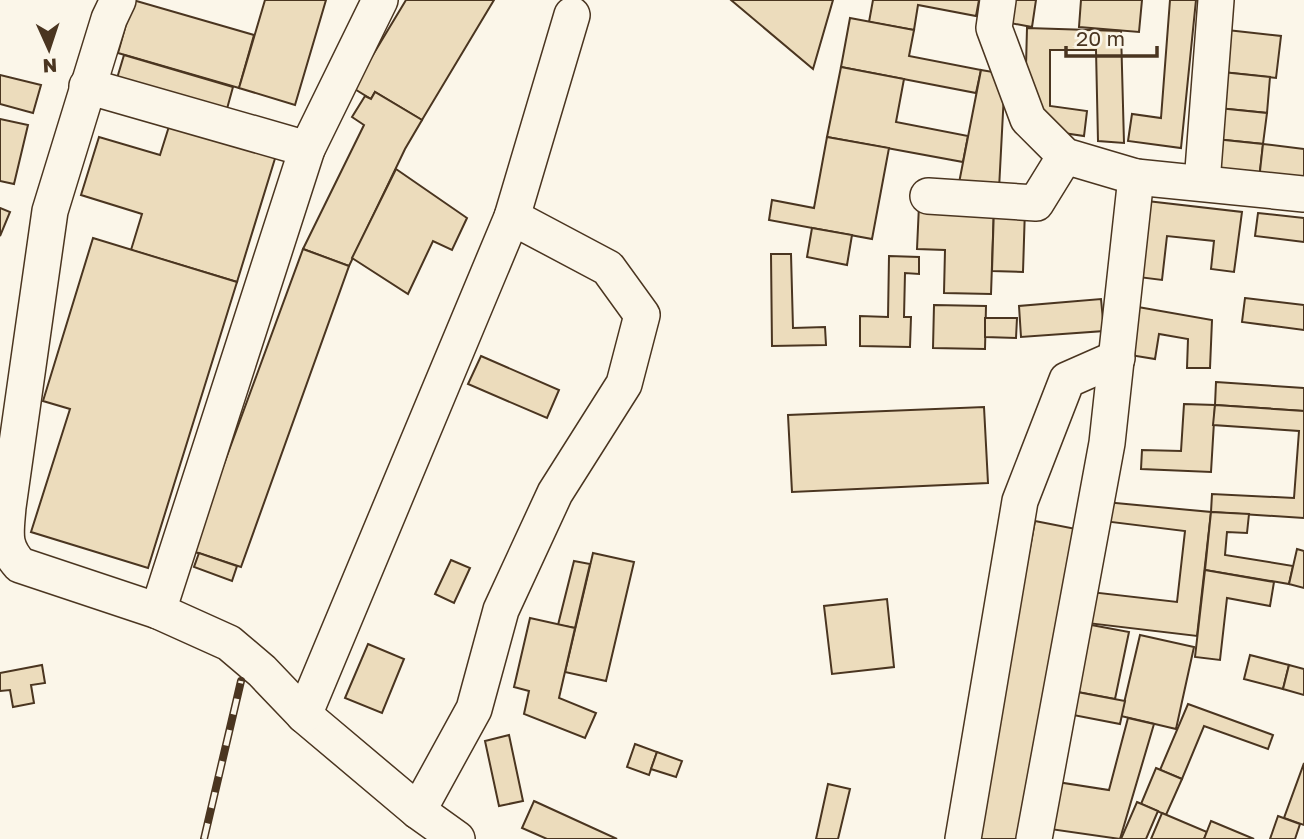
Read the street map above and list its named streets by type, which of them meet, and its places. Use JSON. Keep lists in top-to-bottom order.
{
  "scale_bar": "20 m",
  "north": "bottom"
}
